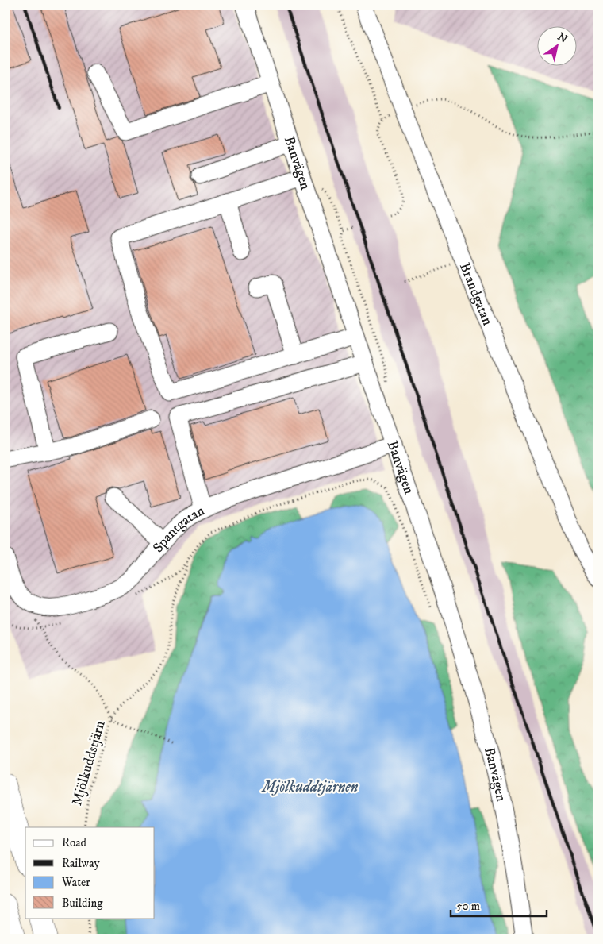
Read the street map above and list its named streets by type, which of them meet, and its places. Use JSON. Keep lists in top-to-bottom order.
{
  "streets": {
    "street": ["Banvägen", "Brandgatan", "Spantgatan"],
    "path": ["Mjölkuddstjärn"]
  },
  "crossings": [
    ["Banvägen", "Spantgatan"]
  ],
  "water": ["Mjölkuddtjärnen"],
  "legend": [
    "Road",
    "Railway",
    "Water",
    "Building"
  ],
  "scale_bar": "50 m",
  "north": "top right"
}
